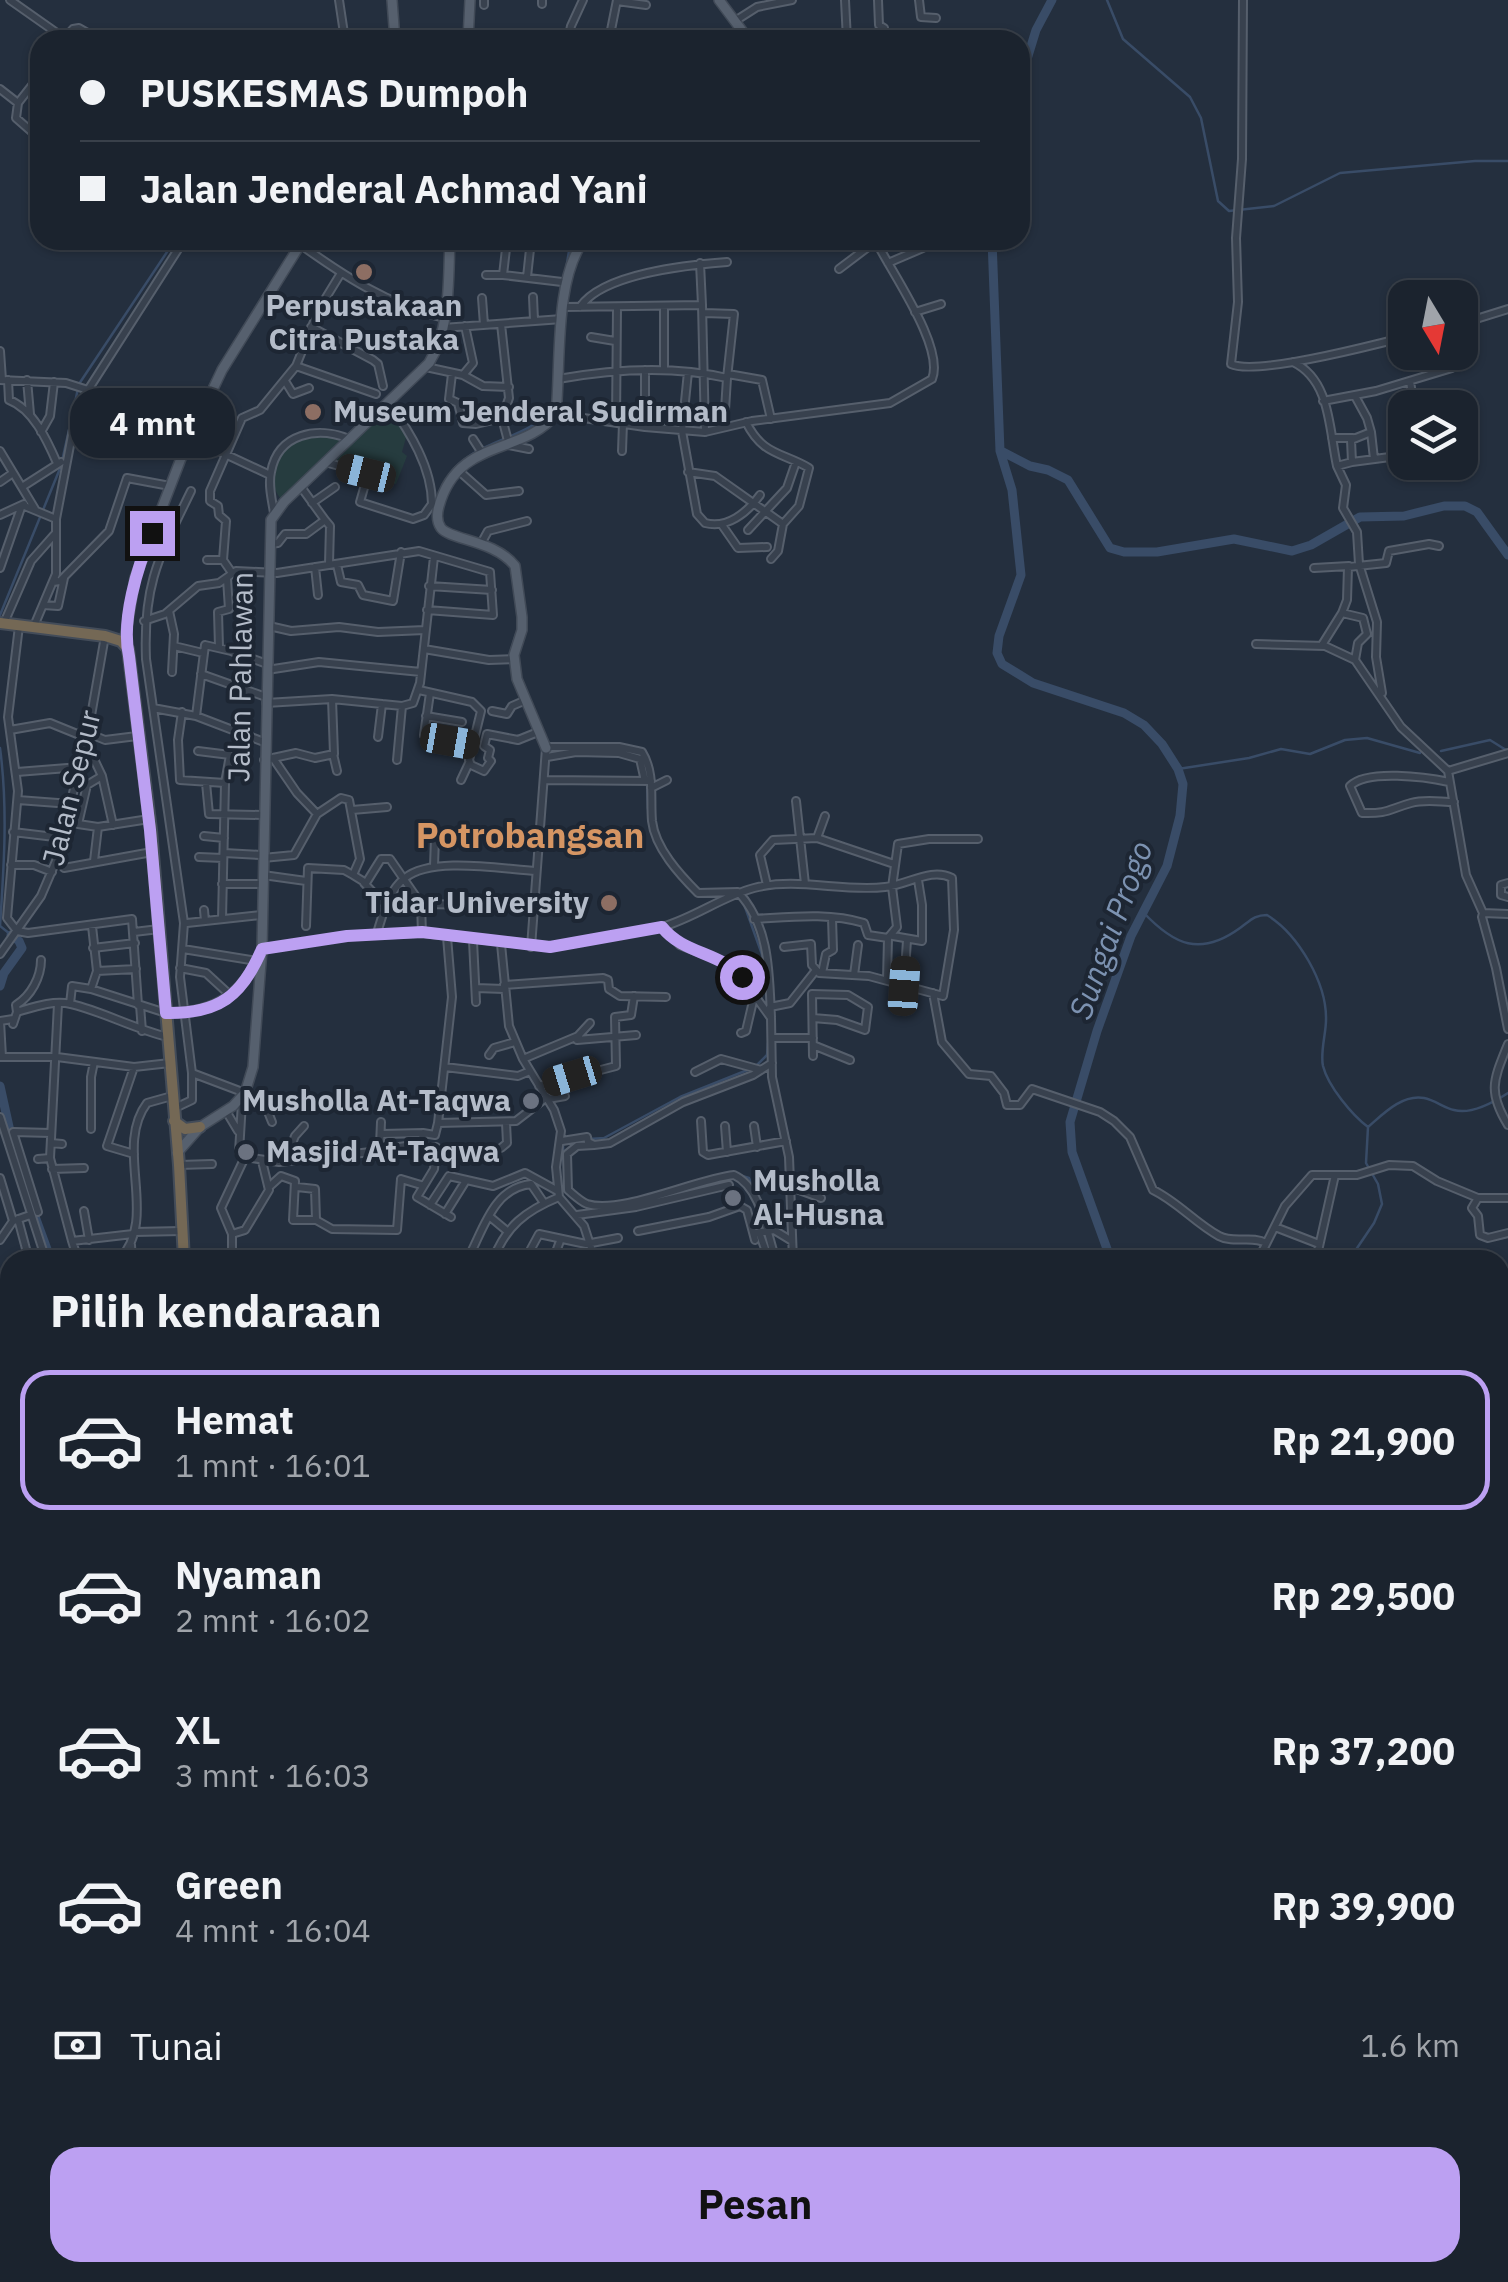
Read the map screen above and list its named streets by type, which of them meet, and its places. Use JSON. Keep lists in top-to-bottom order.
{
  "streets": {
    "main road": ["Jalan Pahlawan"],
    "street": ["Jalan Sepur"]
  },
  "districts": ["Potrobangsan"],
  "water": ["Sungai Progo"],
  "places": [
    "Perpustakaan Citra Pustaka",
    "Museum Jenderal Sudirman",
    "Tidar University",
    "Musholla At-Taqwa",
    "Masjid At-Taqwa",
    "Musholla Al-Husna"
  ],
  "north": "bottom",
  "page": {
    "banner": ["PUSKESMAS Dumpoh", "Jalan Jenderal Achmad Yani"],
    "bubble": "4 mnt",
    "heading": "Pilih kendaraan",
    "list": [
      {
        "name": "Hemat",
        "note": "1 mnt · 16:01",
        "value": "Rp 21,900"
      },
      {
        "name": "Nyaman",
        "note": "2 mnt · 16:02",
        "value": "Rp 29,500"
      },
      {
        "name": "XL",
        "note": "3 mnt · 16:03",
        "value": "Rp 37,200"
      },
      {
        "name": "Green",
        "note": "4 mnt · 16:04",
        "value": "Rp 39,900"
      }
    ],
    "pay": ["Tunai", "1.6 km"],
    "buttons": "Pesan"
  }
}
